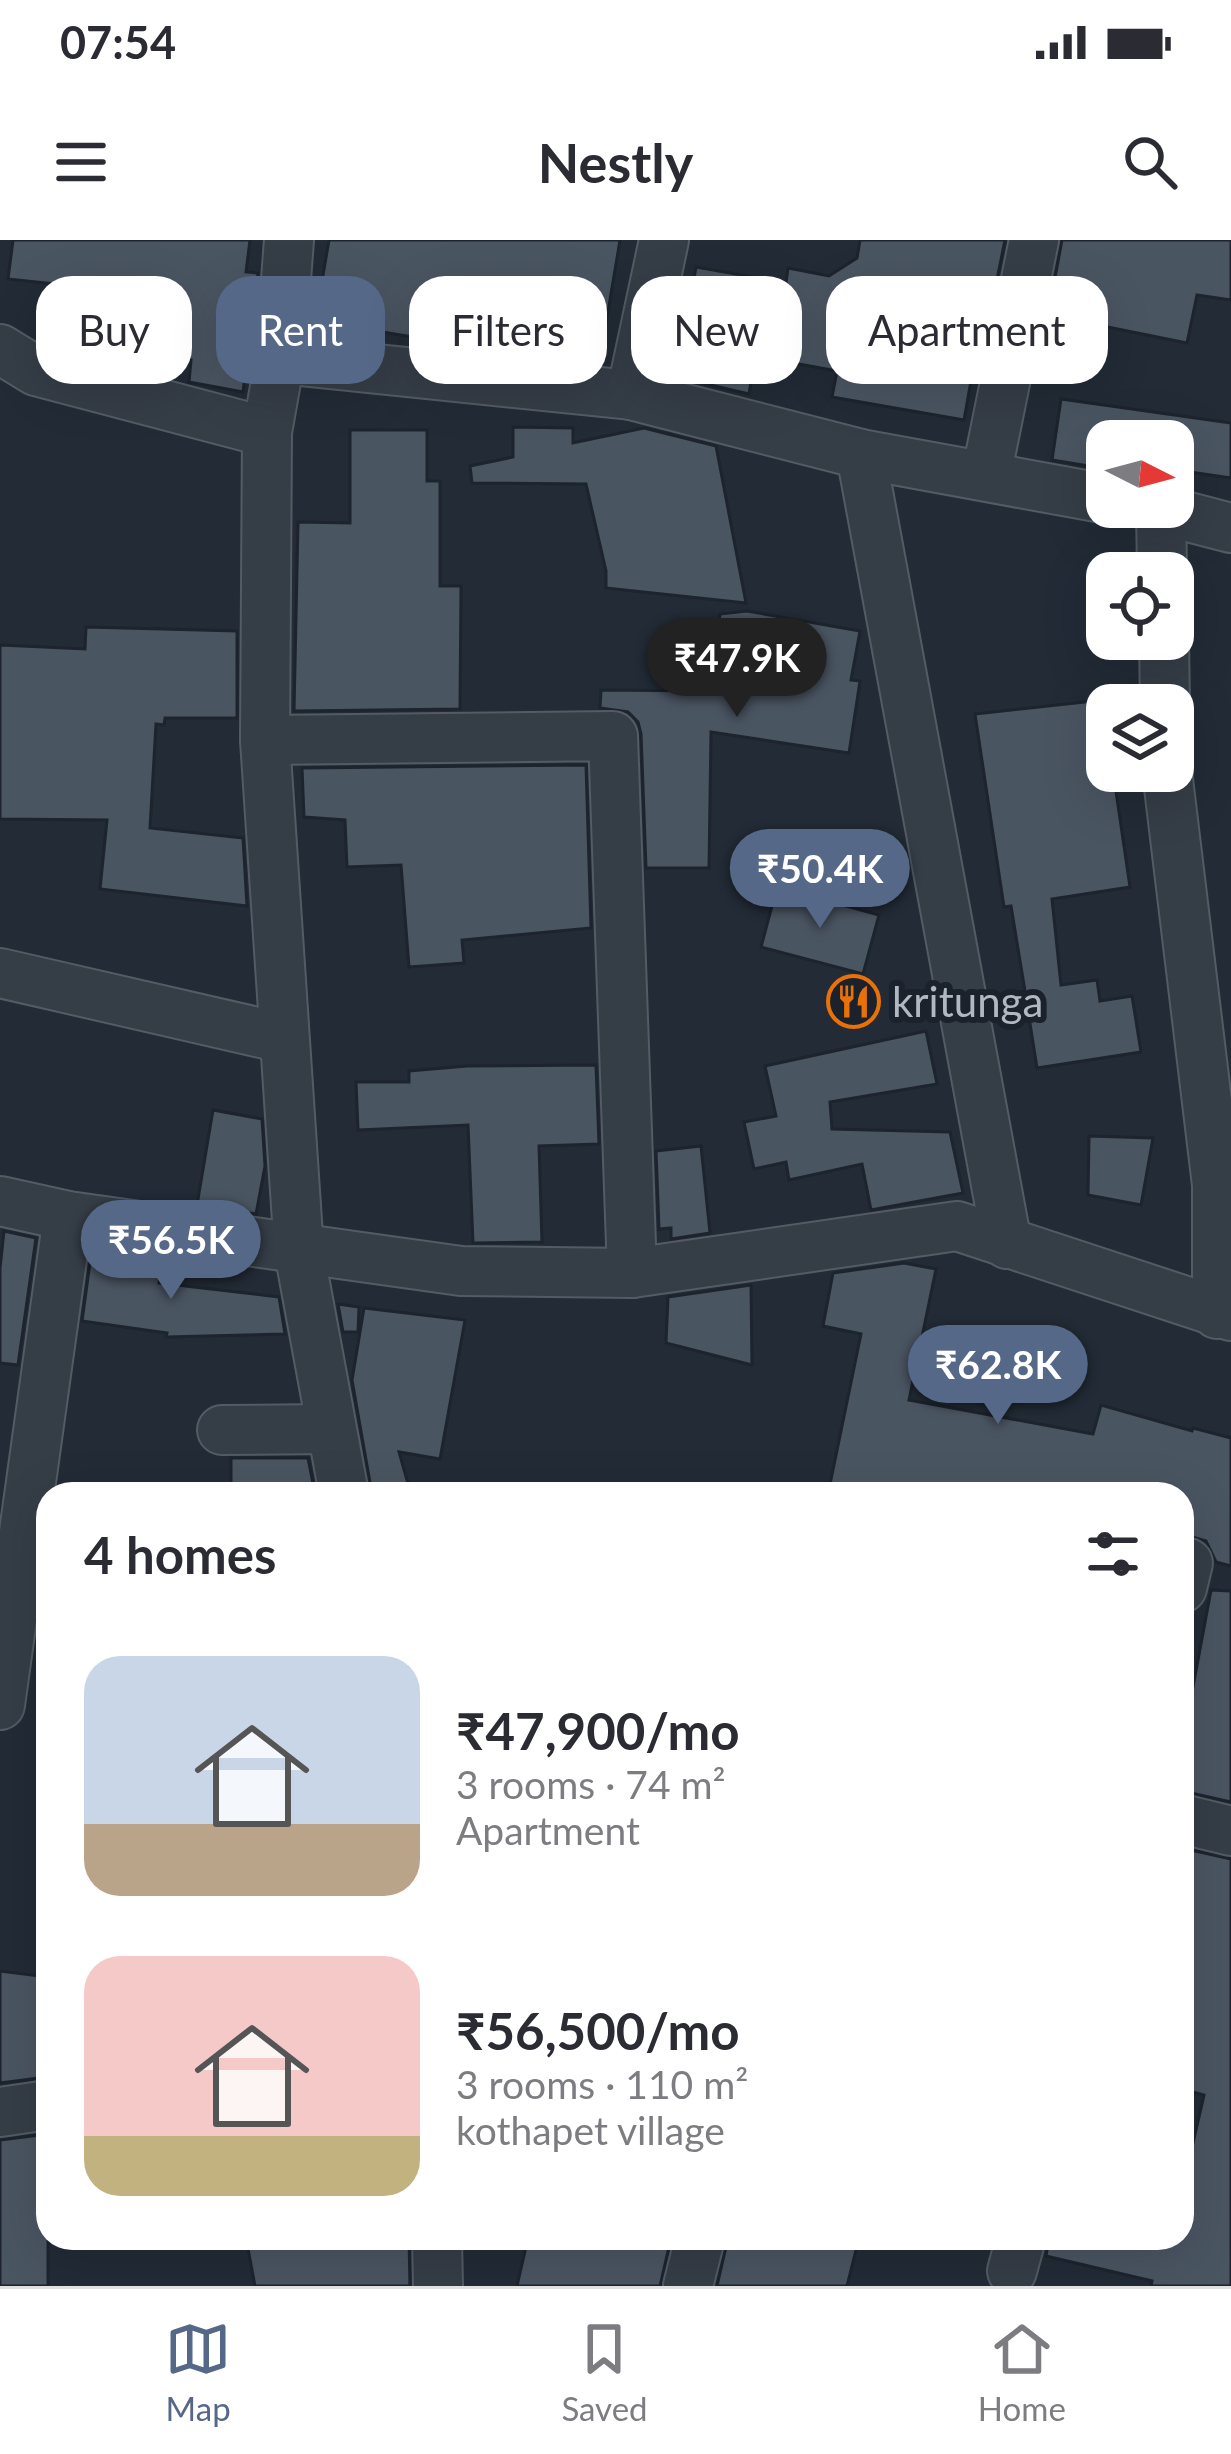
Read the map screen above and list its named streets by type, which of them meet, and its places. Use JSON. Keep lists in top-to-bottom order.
{
  "places": {
    "restaurant": ["kritunga"]
  },
  "north": "right",
  "page": {
    "status": "07:54",
    "header": "Nestly",
    "chip": [
      "Buy",
      "Rent",
      "Filters",
      "New",
      "Apartment"
    ],
    "price": [
      "₹47.9K",
      "₹50.4K",
      "₹56.5K",
      "₹62.8K"
    ],
    "heading": "4 homes",
    "list": [
      {
        "name": "₹47,900/mo",
        "note": "3 rooms · 74 m² · Apartment"
      },
      {
        "name": "₹56,500/mo",
        "note": "3 rooms · 110 m² · kothapet village"
      }
    ],
    "tabs": ["Map", "Saved", "Home"]
  }
}
